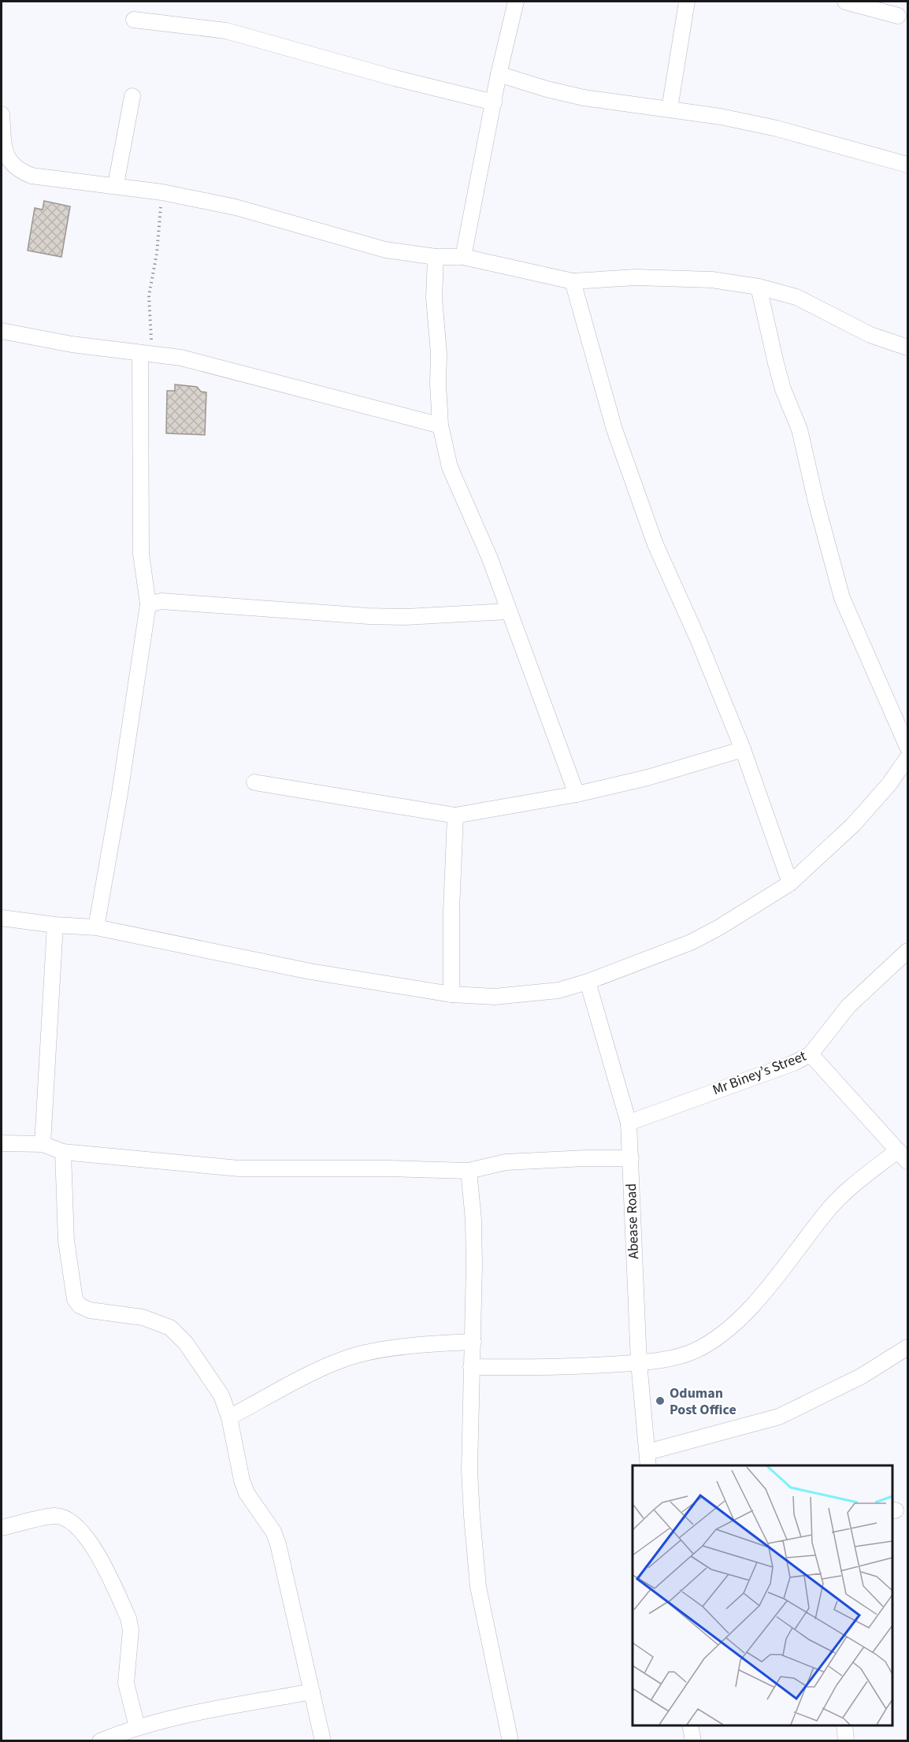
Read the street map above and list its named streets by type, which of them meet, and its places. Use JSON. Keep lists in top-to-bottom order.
{
  "streets": {
    "street": ["Mr Biney’s Street", "Abease Road"]
  },
  "crossings": [
    ["Mr Biney’s Street", "Abease Road"]
  ],
  "places": ["Oduman Post Office"]
}
